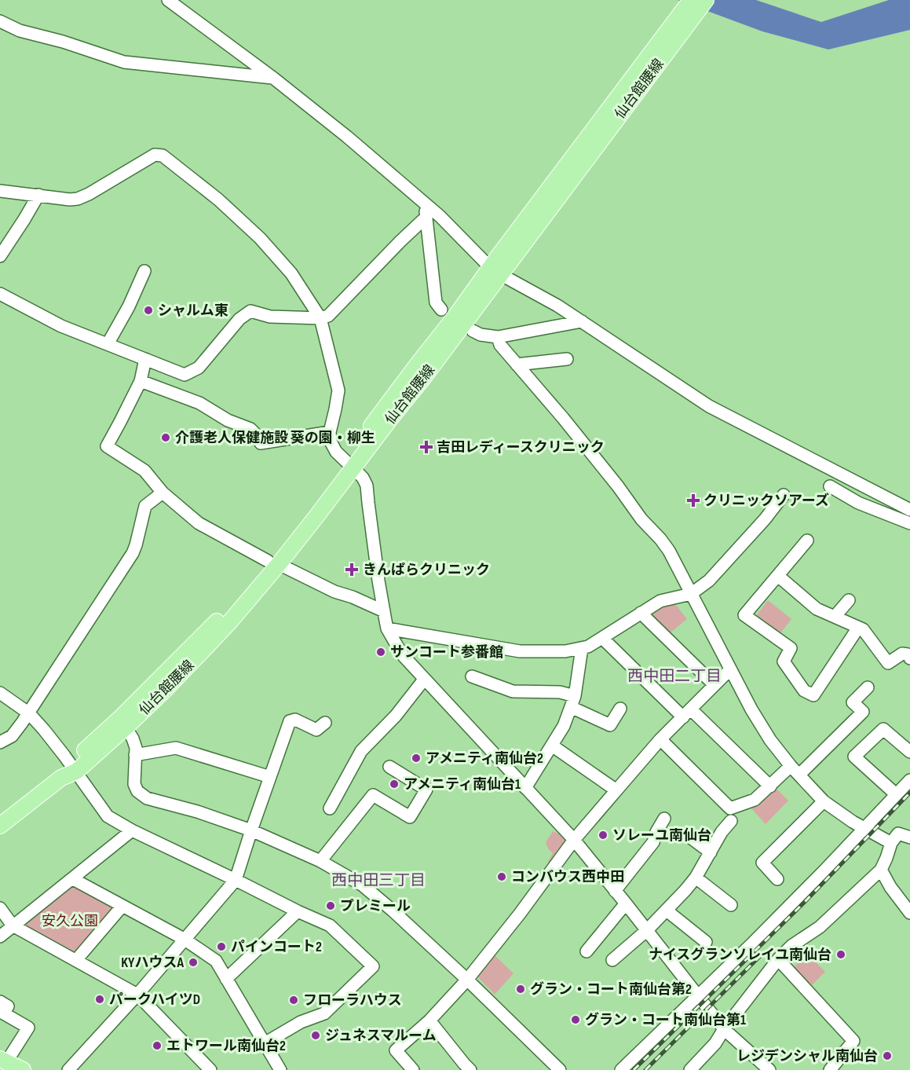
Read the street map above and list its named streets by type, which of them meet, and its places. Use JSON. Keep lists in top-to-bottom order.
{
  "streets": {
    "main road": ["仙台館腰線"]
  },
  "districts": ["西中田二丁目", "西中田三丁目"],
  "parks": ["安久公園"],
  "places": {
    "other": [
      "シャルム東",
      "介護老人保健施設 葵の園・柳生",
      "サンコート参番館",
      "アメニティ南仙台2",
      "アメニティ南仙台1",
      "ソレーユ南仙台",
      "コンバウス西中田",
      "プレミール",
      "パインコート2",
      "ナイスグランソレイユ南仙台",
      "KYハウスA",
      "グラン・コート南仙台第2",
      "パークハイツD",
      "フローラハウス",
      "グラン・コート南仙台第1",
      "ジュネスマルーム",
      "エトワール南仙台2",
      "レジデンシャル南仙台"
    ],
    "health": ["吉田レディースクリニック", "クリニックソアーズ", "きんぱらクリニック"]
  }
}
